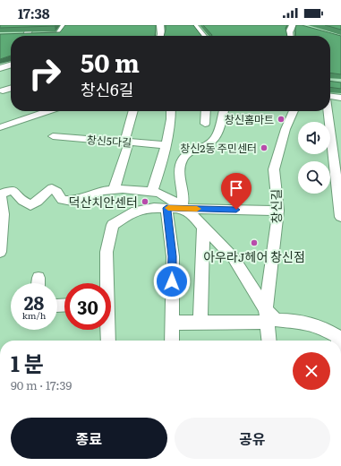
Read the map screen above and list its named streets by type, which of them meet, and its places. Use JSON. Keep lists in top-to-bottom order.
{
  "streets": {
    "street": ["창신5다길", "창신길"]
  },
  "places": [
    "창신홈마트",
    "창신2동 주민센터",
    "덕산치안센터",
    "아우라J헤어 창신점"
  ],
  "page": {
    "status": "17:38",
    "turn": ["50 m", "창신6길"],
    "speed": "28 km/h",
    "limit": "30",
    "heading": ["1 분", "90 m · 17:39"],
    "buttons": ["종료", "공유"]
  }
}
